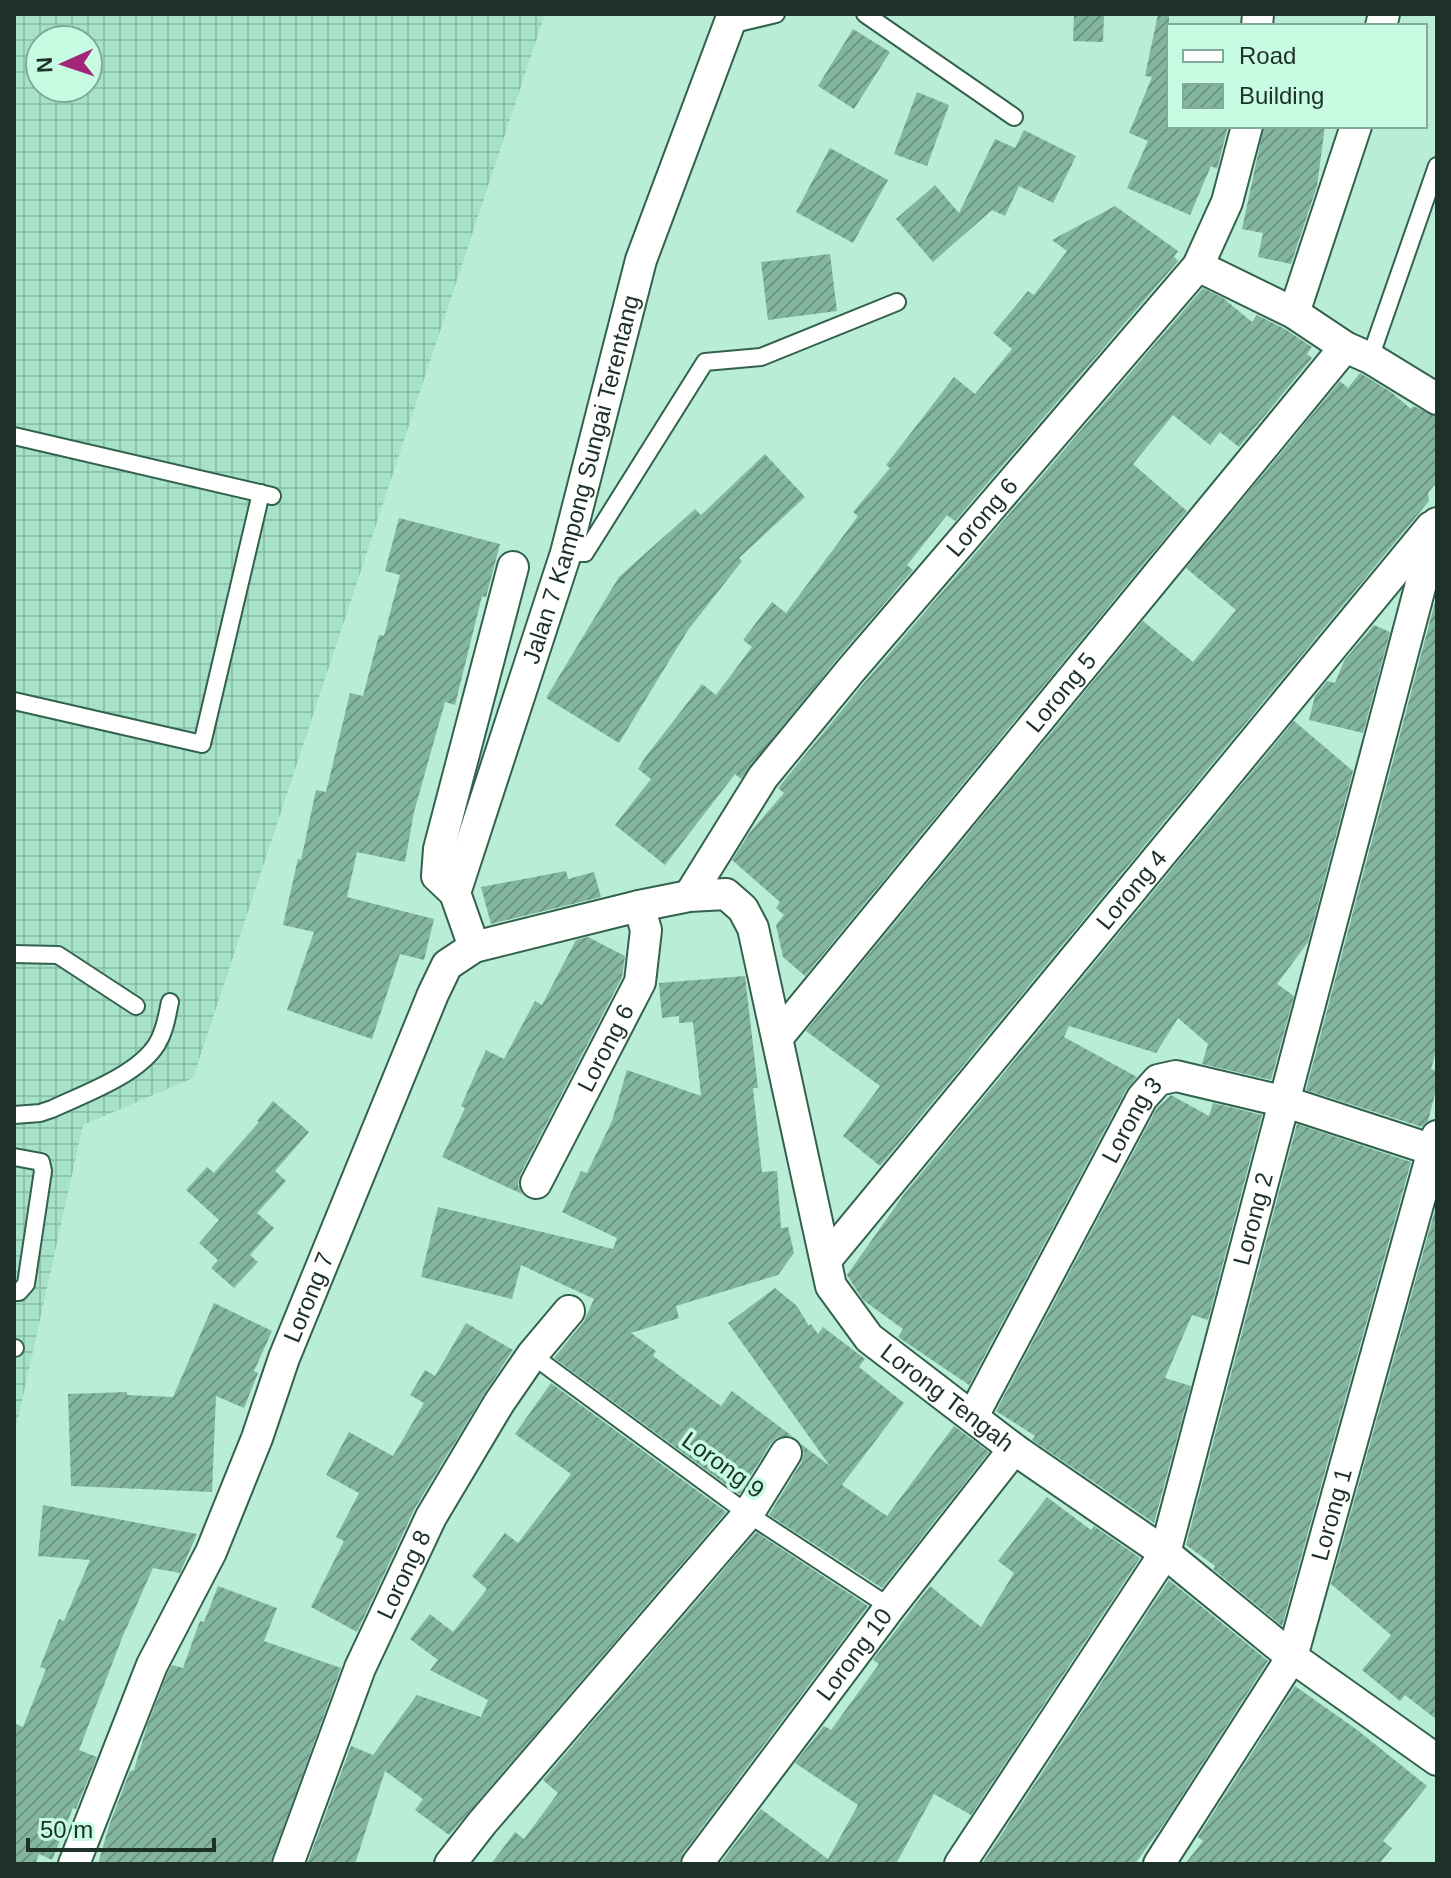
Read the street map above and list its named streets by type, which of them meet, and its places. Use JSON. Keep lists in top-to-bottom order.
{
  "streets": {
    "street": [
      "Jalan 7 Kampong Sungai Terentang",
      "Lorong 6",
      "Lorong 5",
      "Lorong 4",
      "Lorong 3",
      "Lorong 2",
      "Lorong 7",
      "Lorong Tengah",
      "Lorong 1",
      "Lorong 8",
      "Lorong 10"
    ],
    "lane": ["Lorong 9"]
  },
  "crossings": [
    ["Lorong 6", "Lorong 7"],
    ["Lorong 6", "Lorong Tengah"],
    ["Lorong 5", "Lorong Tengah"],
    ["Lorong 4", "Lorong 2"],
    ["Lorong 4", "Lorong Tengah"],
    ["Lorong 3", "Lorong 2"],
    ["Lorong 3", "Lorong Tengah"],
    ["Lorong 3", "Lorong 1"],
    ["Lorong 2", "Lorong Tengah"],
    ["Lorong 7", "Lorong Tengah"],
    ["Lorong Tengah", "Lorong 1"],
    ["Lorong Tengah", "Lorong 10"],
    ["Lorong 9", "Lorong 8"],
    ["Lorong 9", "Lorong 10"]
  ],
  "legend": ["Road", "Building"],
  "scale_bar": "50 m",
  "north": "left"
}
